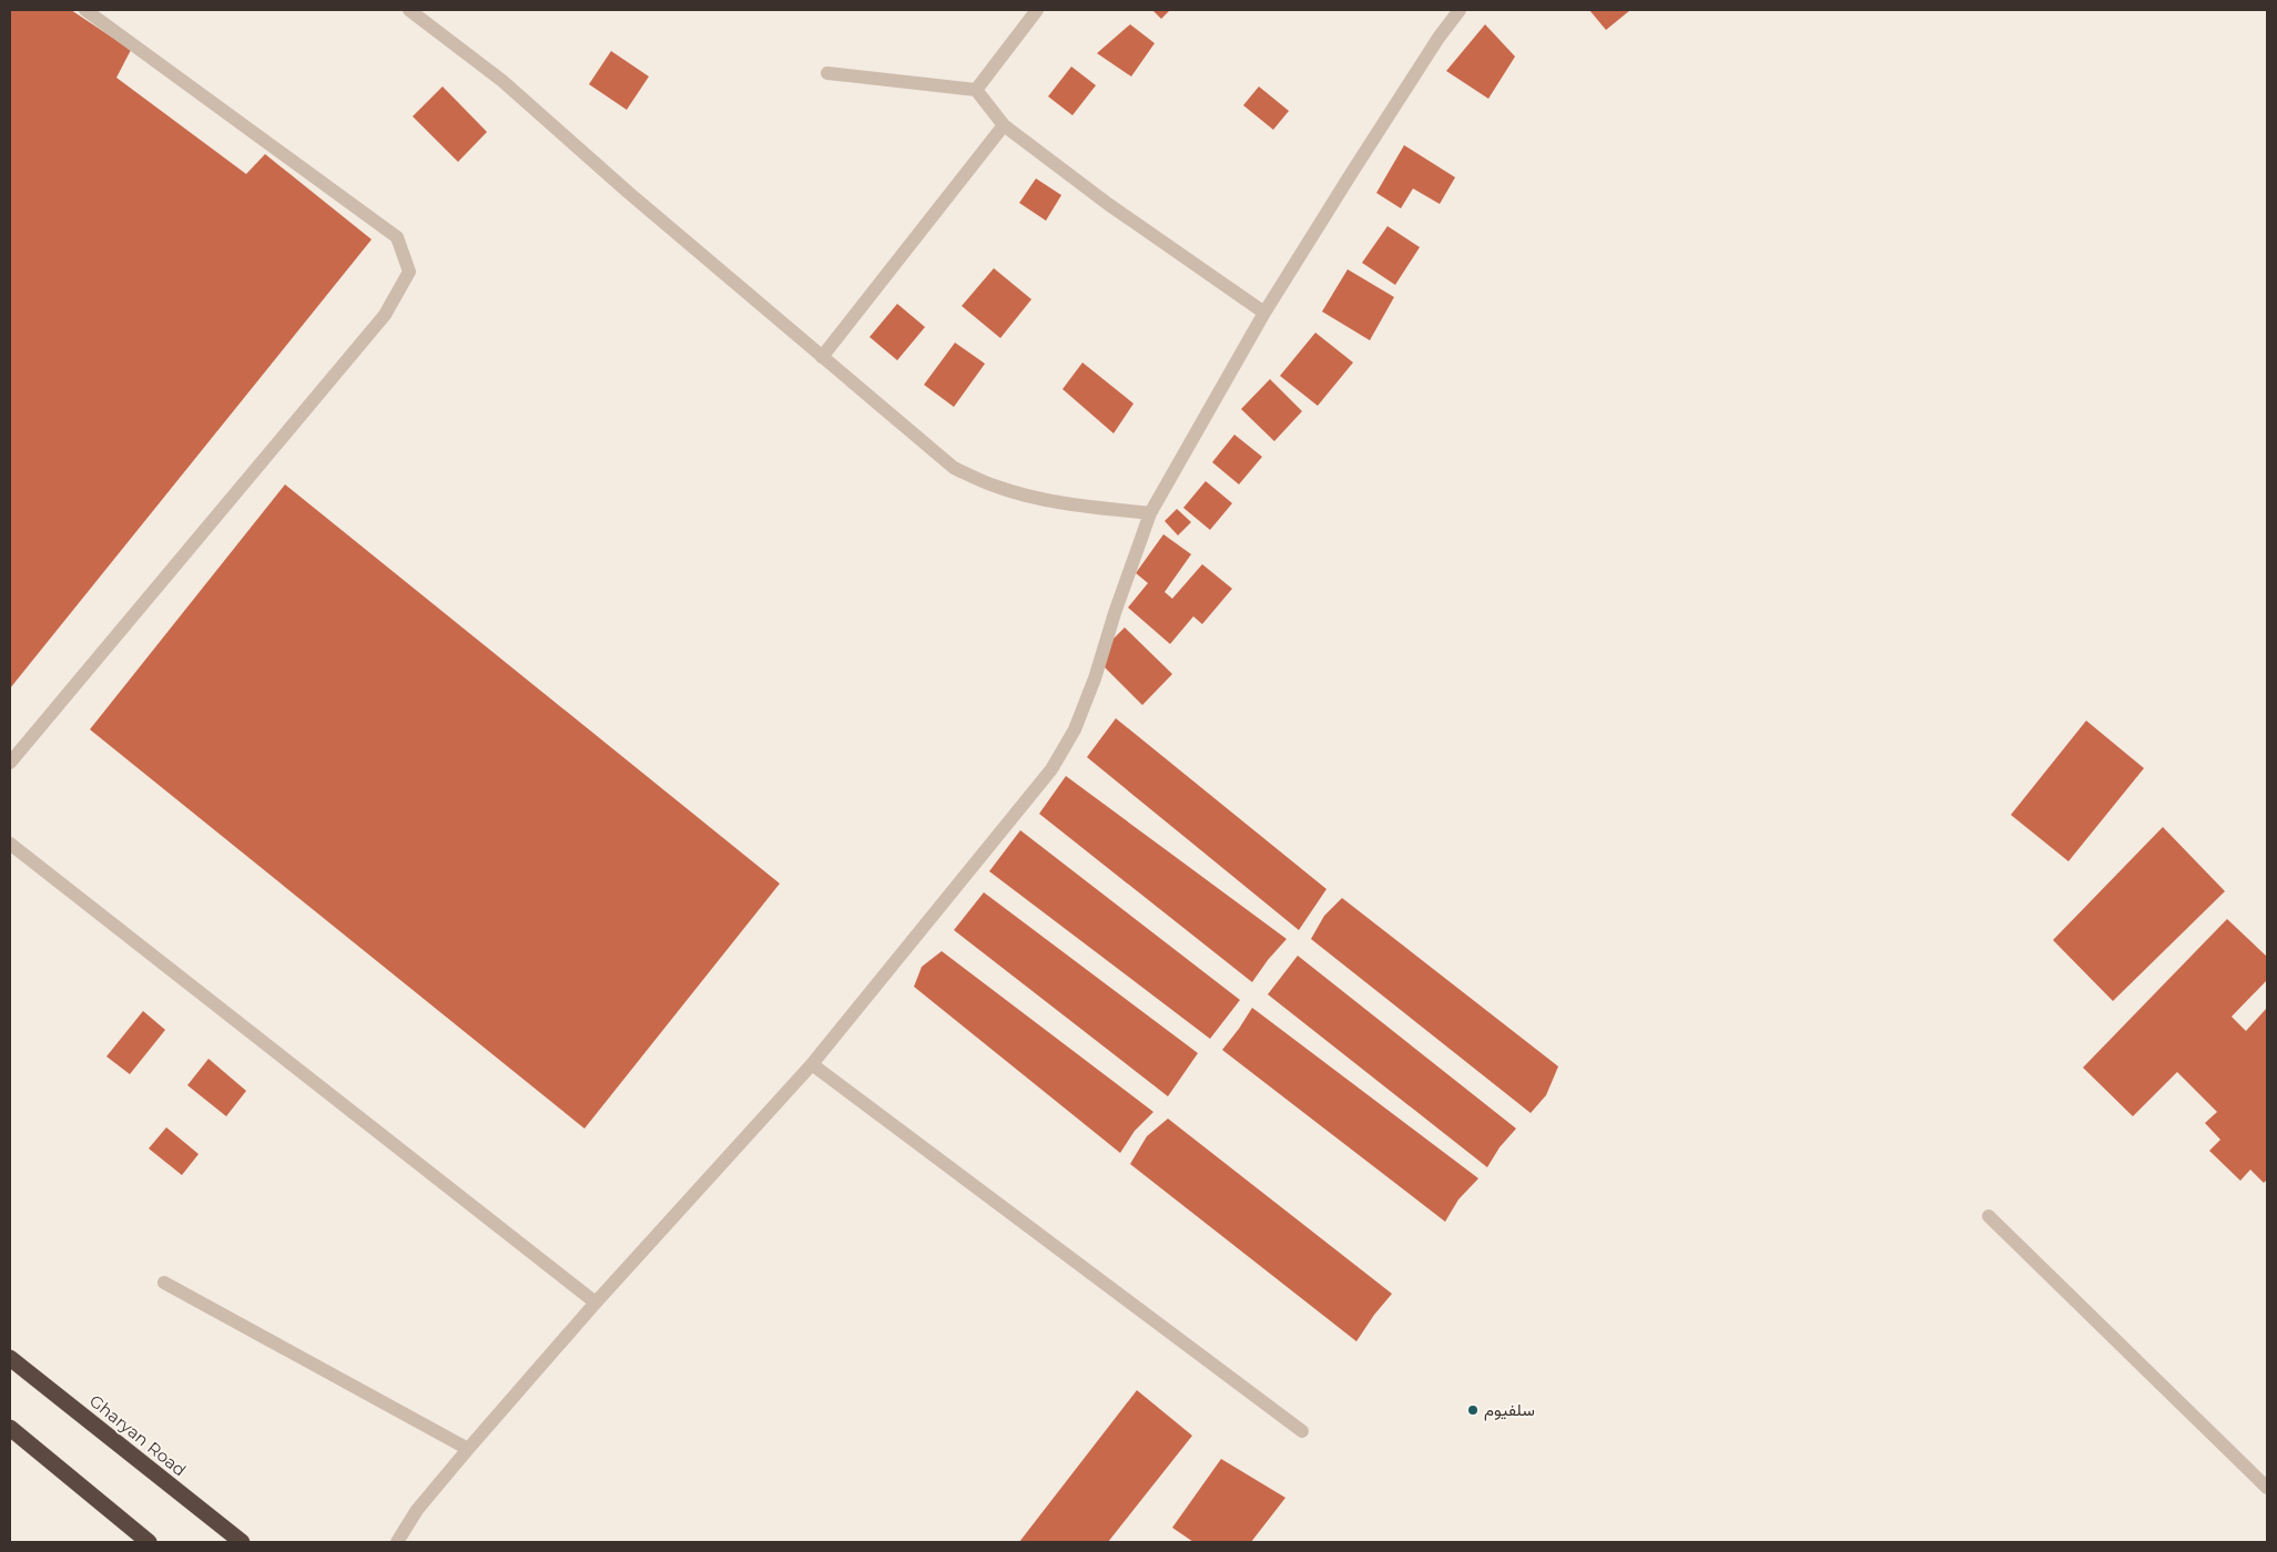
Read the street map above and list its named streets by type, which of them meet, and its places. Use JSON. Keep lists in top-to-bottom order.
{
  "streets": {
    "highway": ["Gharyan Road"]
  },
  "places": ["سلفيوم"]
}
